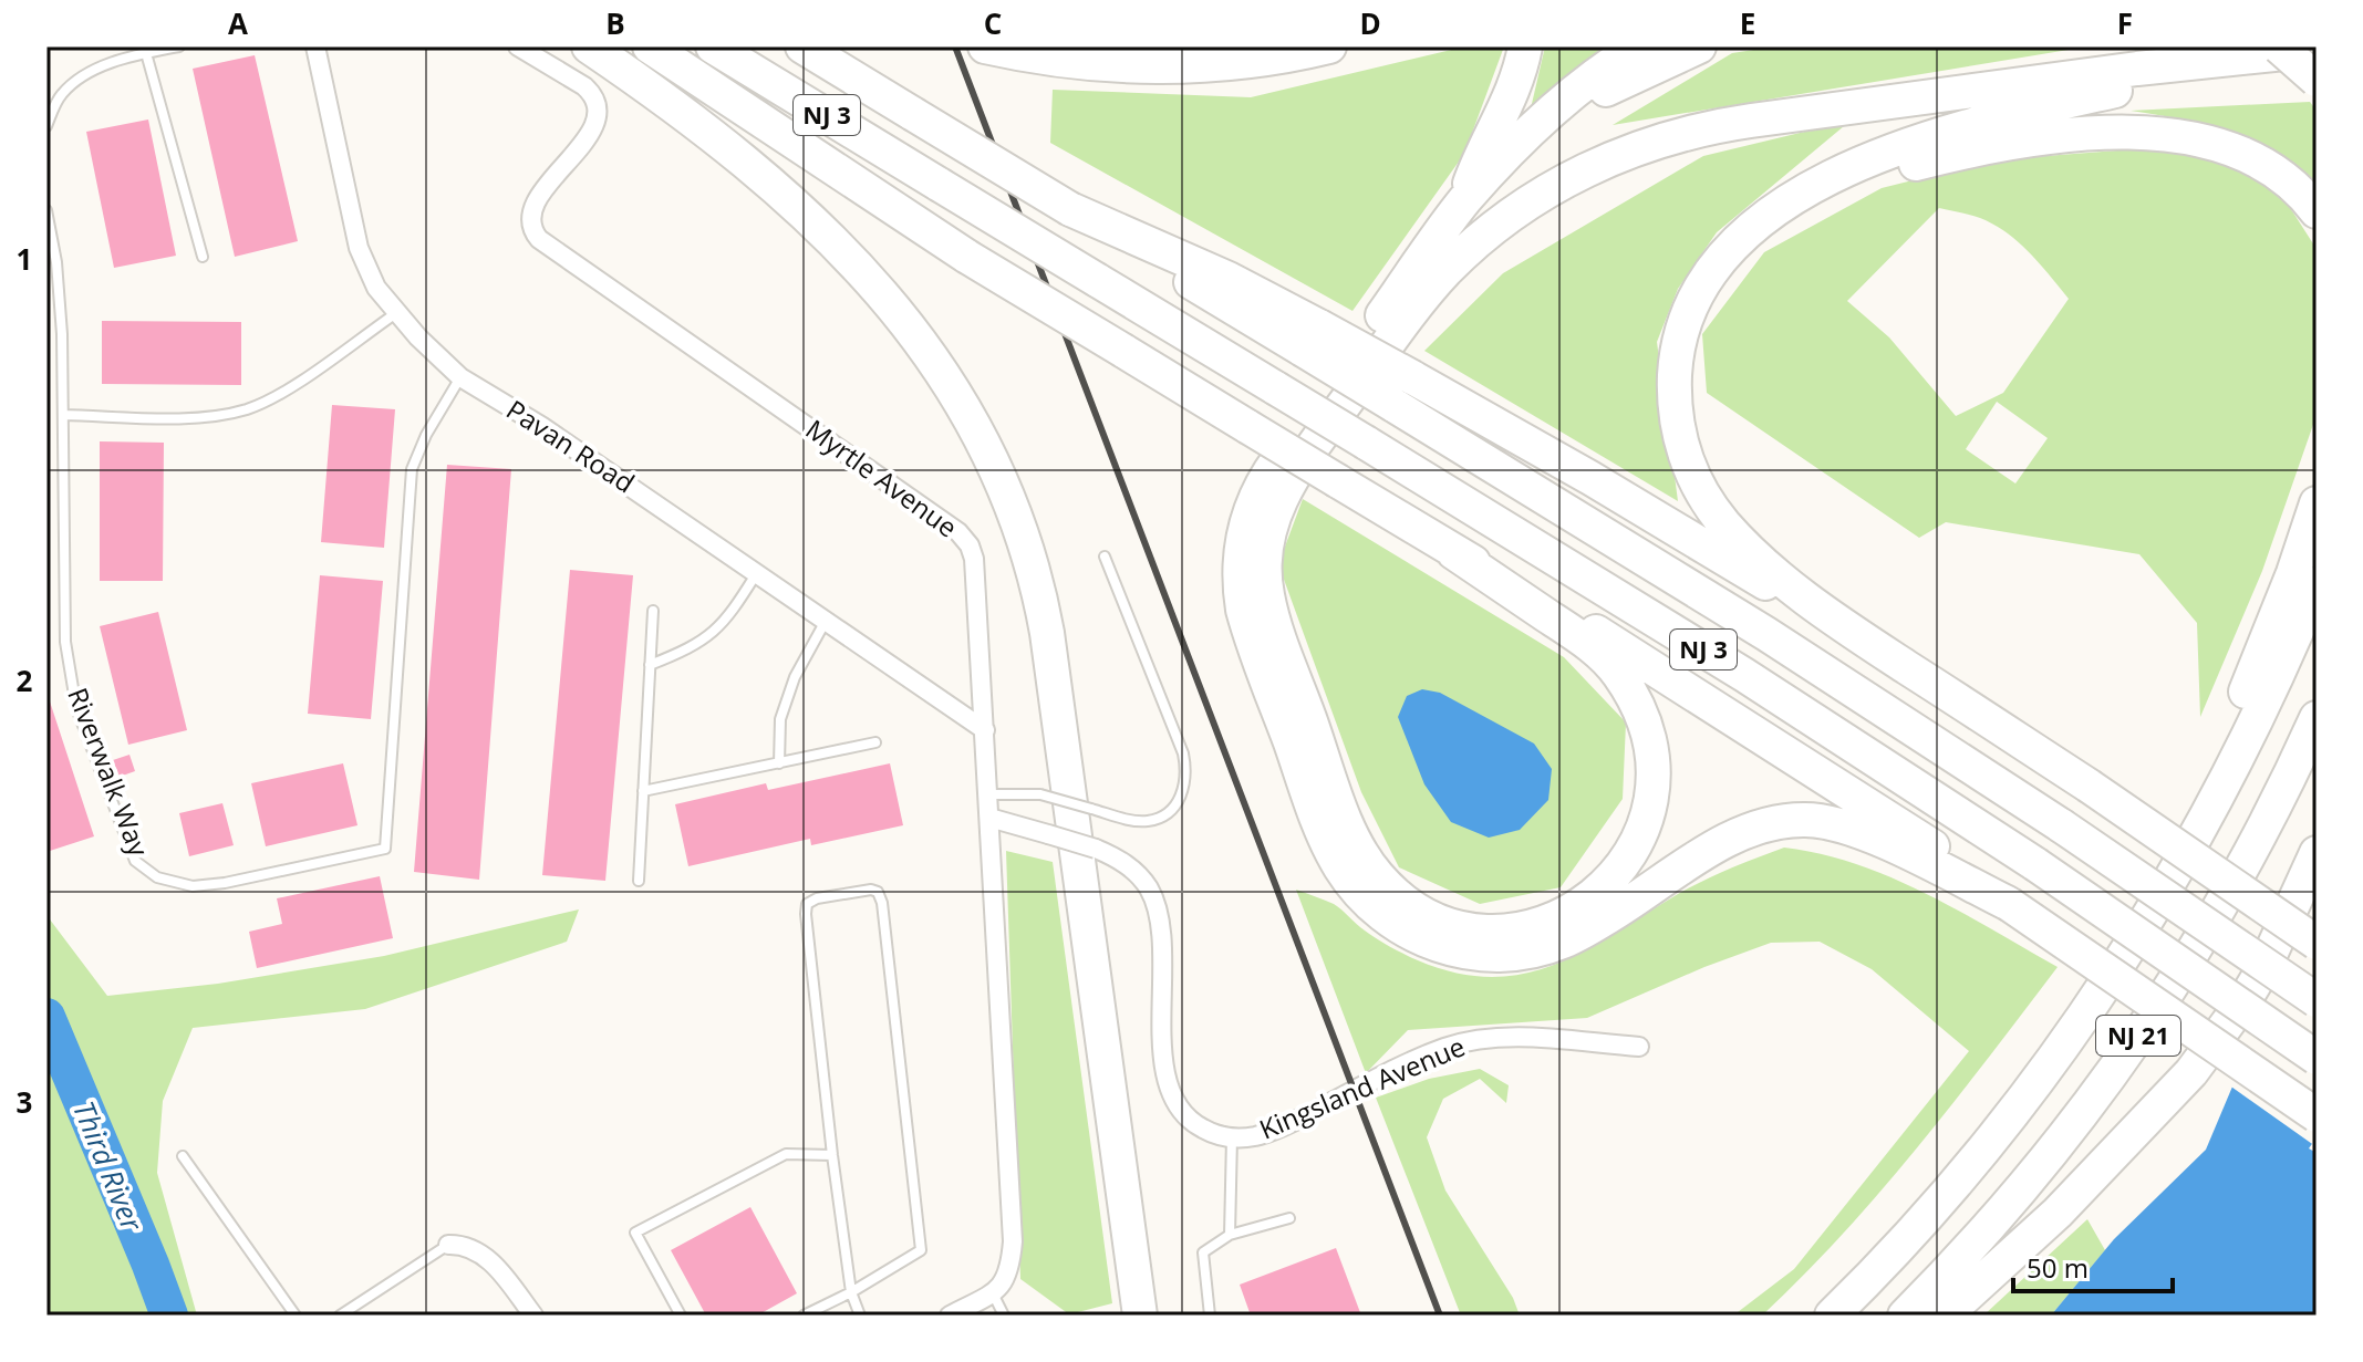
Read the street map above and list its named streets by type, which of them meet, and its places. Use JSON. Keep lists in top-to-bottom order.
{
  "streets": {
    "highway": ["NJ 3", "NJ 21"],
    "street": ["Pavan Road", "Myrtle Avenue", "Kingsland Avenue"],
    "lane": ["Riverwalk Way"]
  },
  "crossings": [
    ["Pavan Road", "Myrtle Avenue"],
    ["Pavan Road", "Riverwalk Way"],
    ["Myrtle Avenue", "Kingsland Avenue"]
  ],
  "water": ["Third River"],
  "scale_bar": "50 m",
  "grid": {
    "columns": [
      "A",
      "B",
      "C",
      "D",
      "E",
      "F"
    ],
    "rows": ["1", "2", "3"]
  }
}
